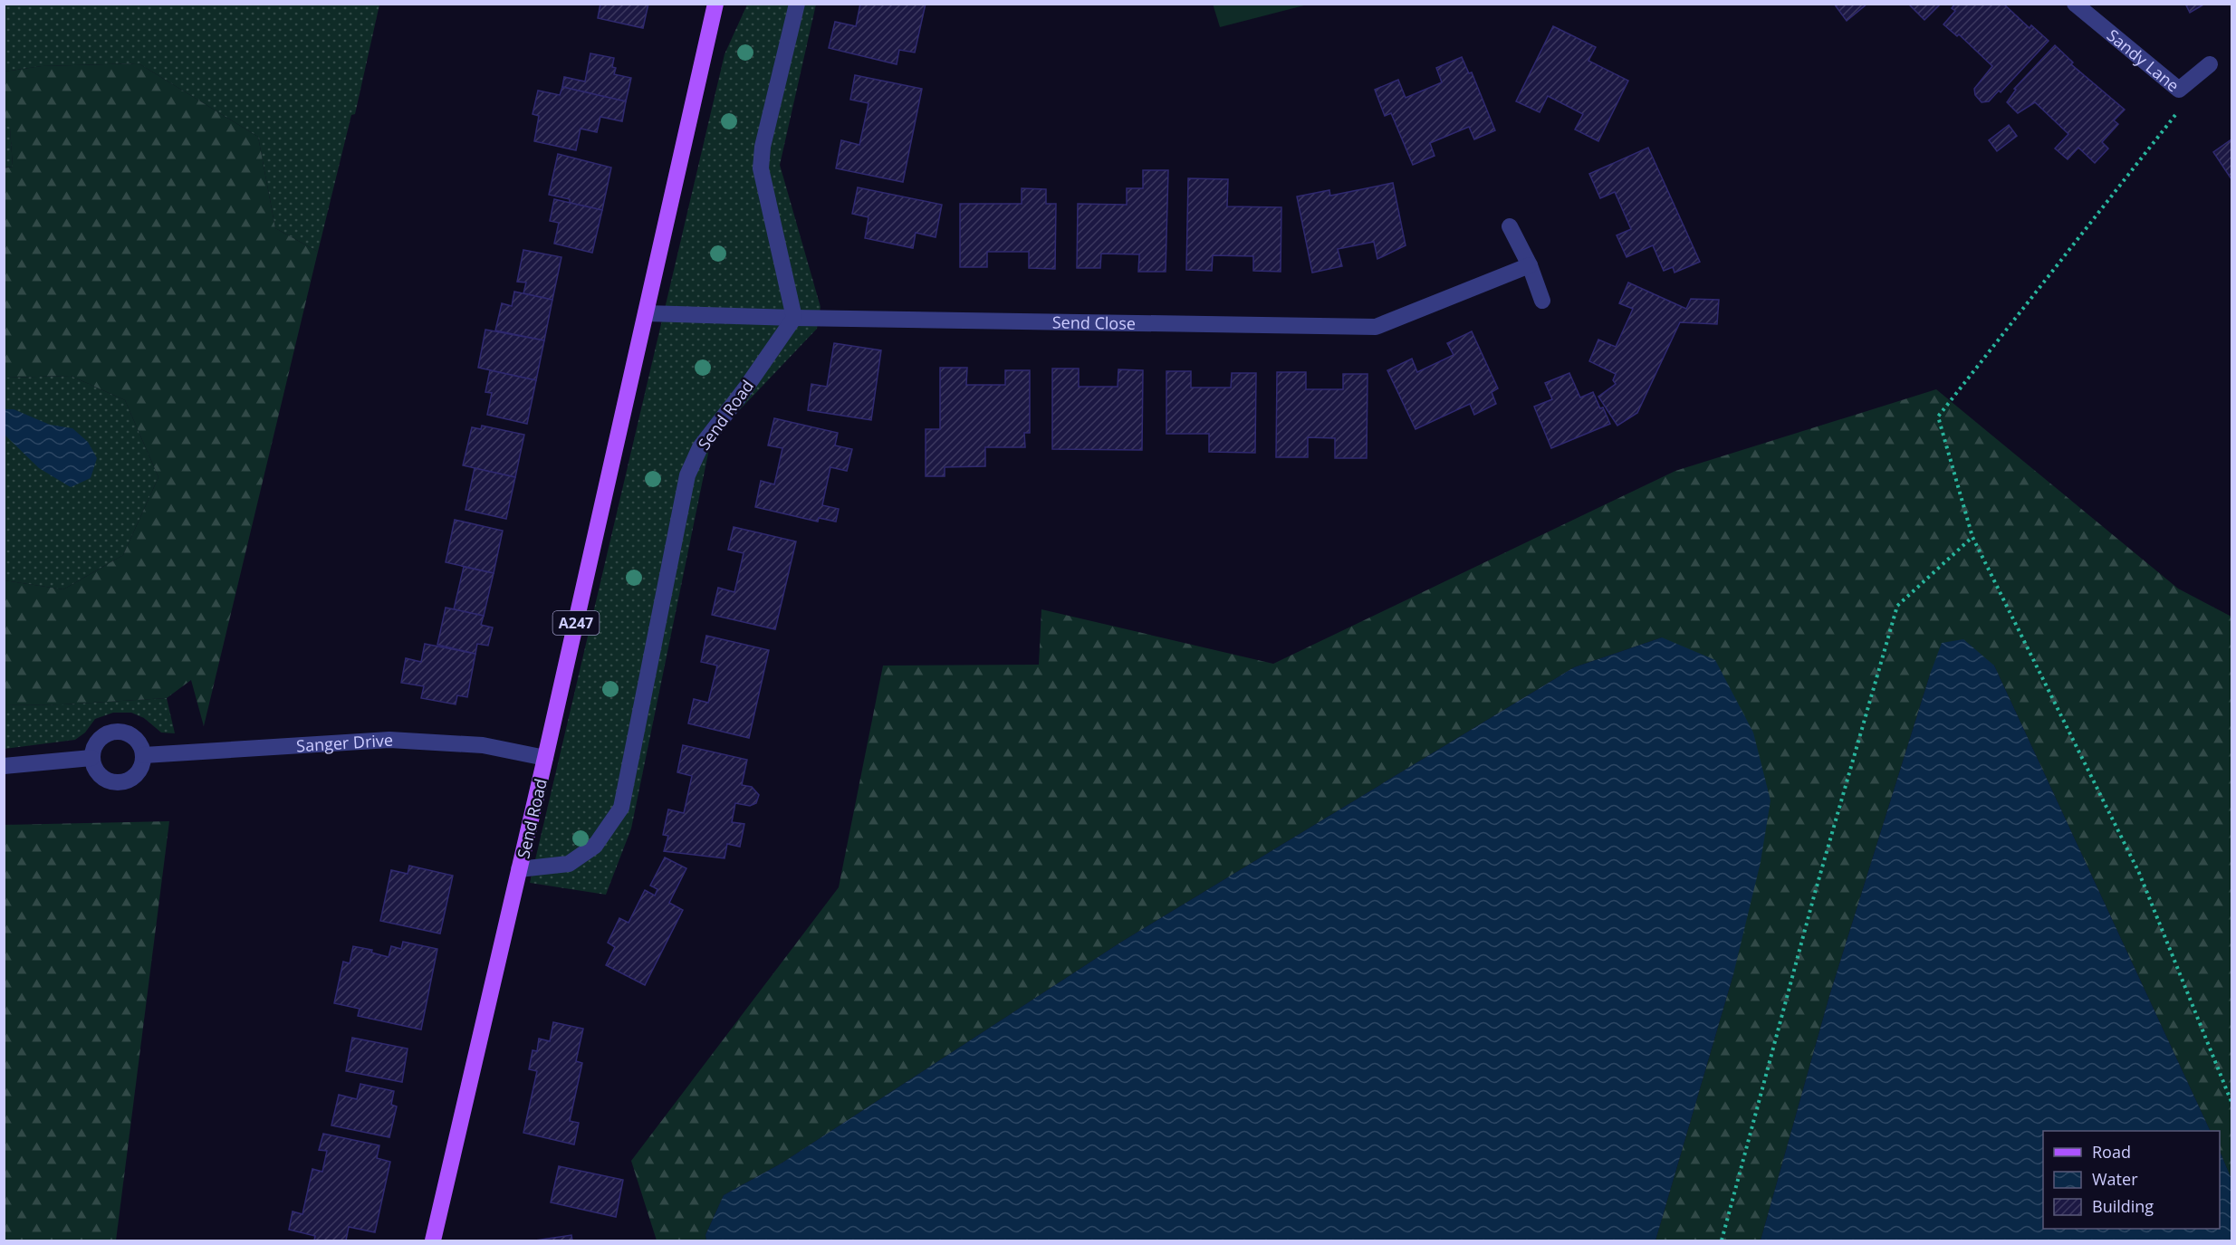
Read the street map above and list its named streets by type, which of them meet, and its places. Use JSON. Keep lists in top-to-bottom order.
{
  "streets": {
    "main road": ["Send Road", "A247"],
    "street": ["Sandy Lane", "Send Close", "Sanger Drive"]
  },
  "crossings": [
    ["Send Close", "Send Road"],
    ["Send Road", "Sanger Drive"]
  ],
  "legend": ["Road", "Water", "Building"]
}
